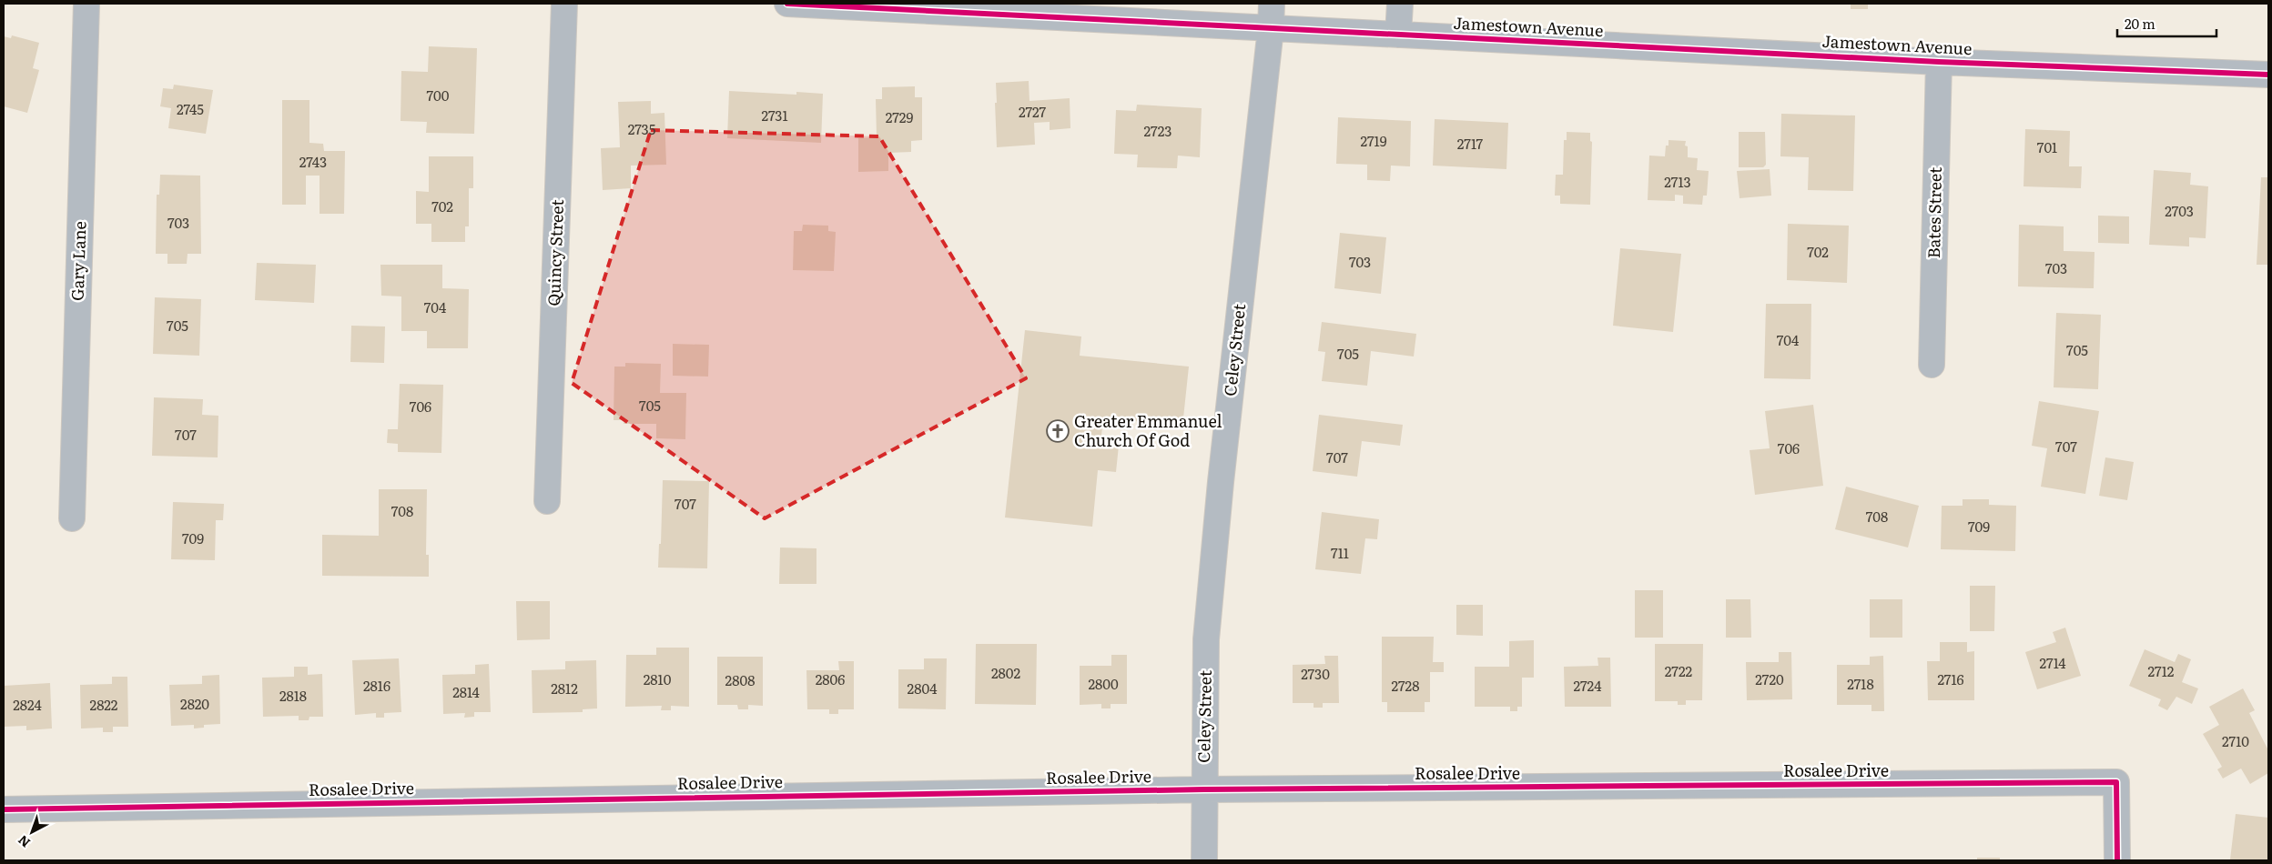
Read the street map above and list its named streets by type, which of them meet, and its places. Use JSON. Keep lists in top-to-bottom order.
{
  "streets": {
    "street": [
      "Jamestown Avenue",
      "Bates Street",
      "Quincy Street",
      "Gary Lane",
      "Celey Street",
      "Rosalee Drive"
    ]
  },
  "crossings": [
    ["Jamestown Avenue", "Bates Street"],
    ["Jamestown Avenue", "Celey Street"],
    ["Celey Street", "Rosalee Drive"]
  ],
  "places": {
    "church": ["Greater Emmanuel Church Of God"]
  },
  "house_numbers": [
    "700",
    "2745",
    "2727",
    "2731",
    "2729",
    "2735",
    "2723",
    "2719",
    "2717",
    "701",
    "2743",
    "2713",
    "702",
    "2703",
    "703",
    "702",
    "703",
    "703",
    "704",
    "705",
    "704",
    "705",
    "705",
    "705",
    "706",
    "707",
    "707",
    "706",
    "707",
    "707",
    "708",
    "708",
    "709",
    "709",
    "711",
    "2714",
    "2722",
    "2712",
    "2802",
    "2730",
    "2810",
    "2806",
    "2720",
    "2716",
    "2808",
    "2800",
    "2718",
    "2816",
    "2728",
    "2724",
    "2812",
    "2804",
    "2814",
    "2818",
    "2820",
    "2824",
    "2822",
    "2710"
  ],
  "scale_bar": "20 m",
  "north": "bottom left"
}
